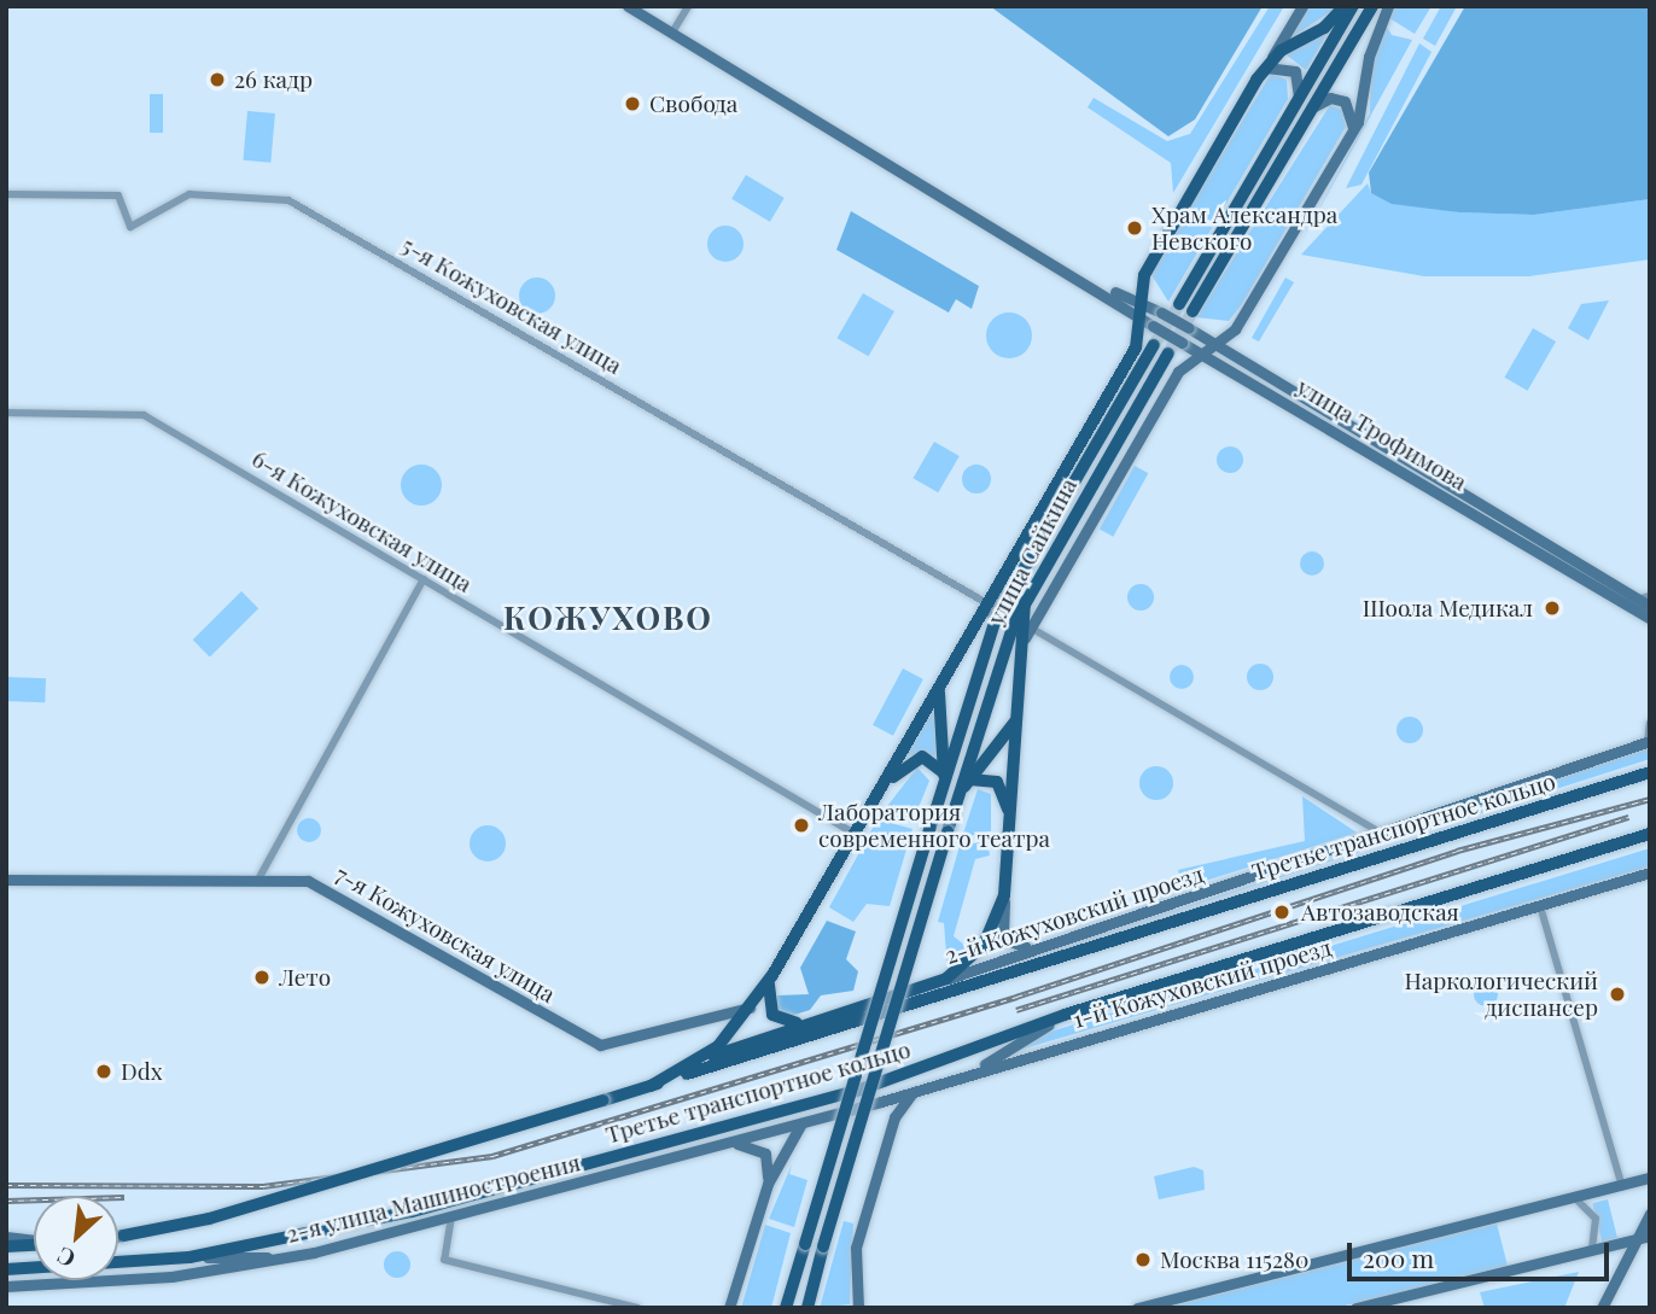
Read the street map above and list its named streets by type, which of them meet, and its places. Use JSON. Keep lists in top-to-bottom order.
{
  "streets": {
    "main road": [
      "улица Трофимова",
      "улица Сайкина",
      "Третье транспортное кольцо",
      "2-й Кожуховский проезд",
      "7-я Кожуховская улица",
      "1-й Кожуховский проезд",
      "2-я улица Машиностроения"
    ],
    "street": ["5-я Кожуховская улица", "6-я Кожуховская улица"]
  },
  "crossings": [
    ["6-я Кожуховская улица", "улица Сайкина"],
    ["улица Сайкина", "2-й Кожуховский проезд"],
    ["улица Сайкина", "7-я Кожуховская улица"],
    ["Третье транспортное кольцо", "2-й Кожуховский проезд"],
    ["1-й Кожуховский проезд", "2-я улица Машиностроения"]
  ],
  "districts": ["КОЖУХОВО"],
  "places": [
    "26 кадр",
    "Свобода",
    "Храм Александра Невского",
    "Шоола Медикал",
    "Лаборатория современного театра",
    "Автозаводская",
    "Лето",
    "Наркологический диспансер",
    "Ddx",
    "Москва 115280"
  ],
  "scale_bar": "200 m",
  "north": "bottom left"
}
